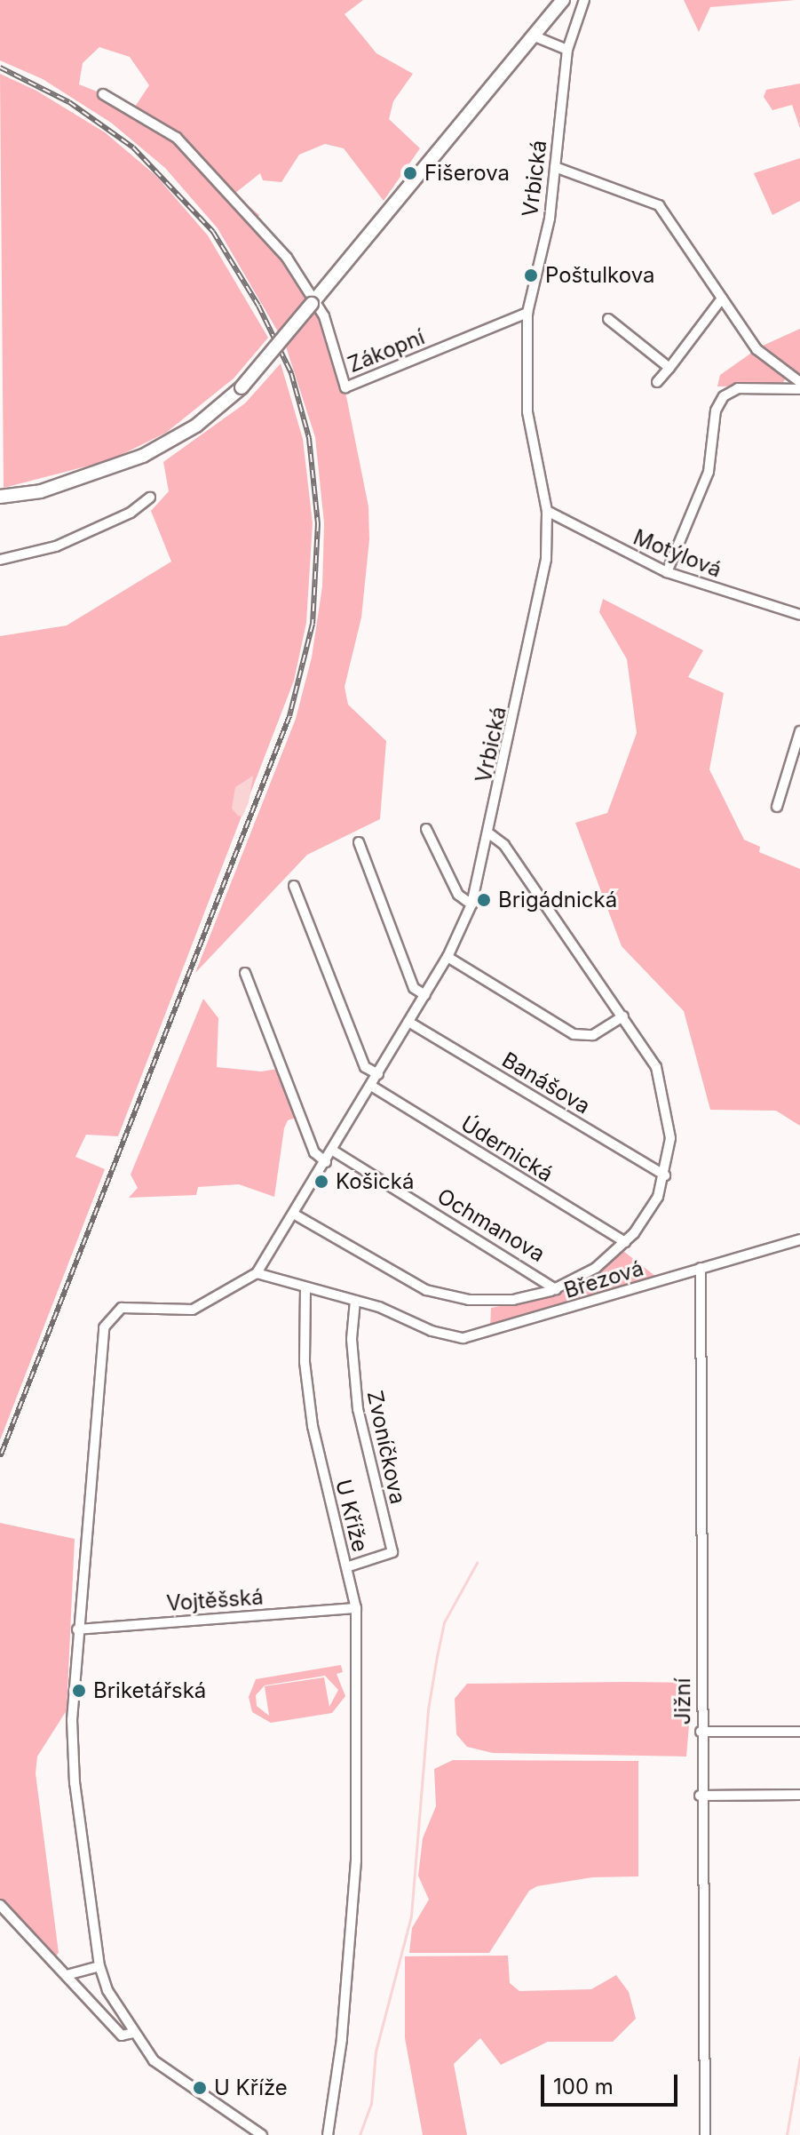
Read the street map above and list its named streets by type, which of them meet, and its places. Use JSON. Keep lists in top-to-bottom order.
{
  "streets": {
    "street": [
      "Vrbická",
      "Zákopní",
      "Motýlová",
      "Banášova",
      "Údernická",
      "Ochmanova",
      "Březová",
      "Zvoníčkova",
      "U Kříže",
      "Vojtěšská",
      "Jižní"
    ]
  },
  "crossings": [
    ["Vrbická", "Zákopní"],
    ["Vrbická", "Motýlová"],
    ["Vrbická", "Banášova"],
    ["Vrbická", "Údernická"],
    ["Vrbická", "Ochmanova"],
    ["Vrbická", "Vojtěšská"],
    ["Březová", "Zvoníčkova"],
    ["Březová", "Jižní"],
    ["Zvoníčkova", "U Kříže"],
    ["U Kříže", "Vojtěšská"]
  ],
  "places": [
    "Fišerova",
    "Poštulkova",
    "Brigádnická",
    "Košická",
    "Briketářská",
    "U Kříže"
  ],
  "scale_bar": "100 m"
}
